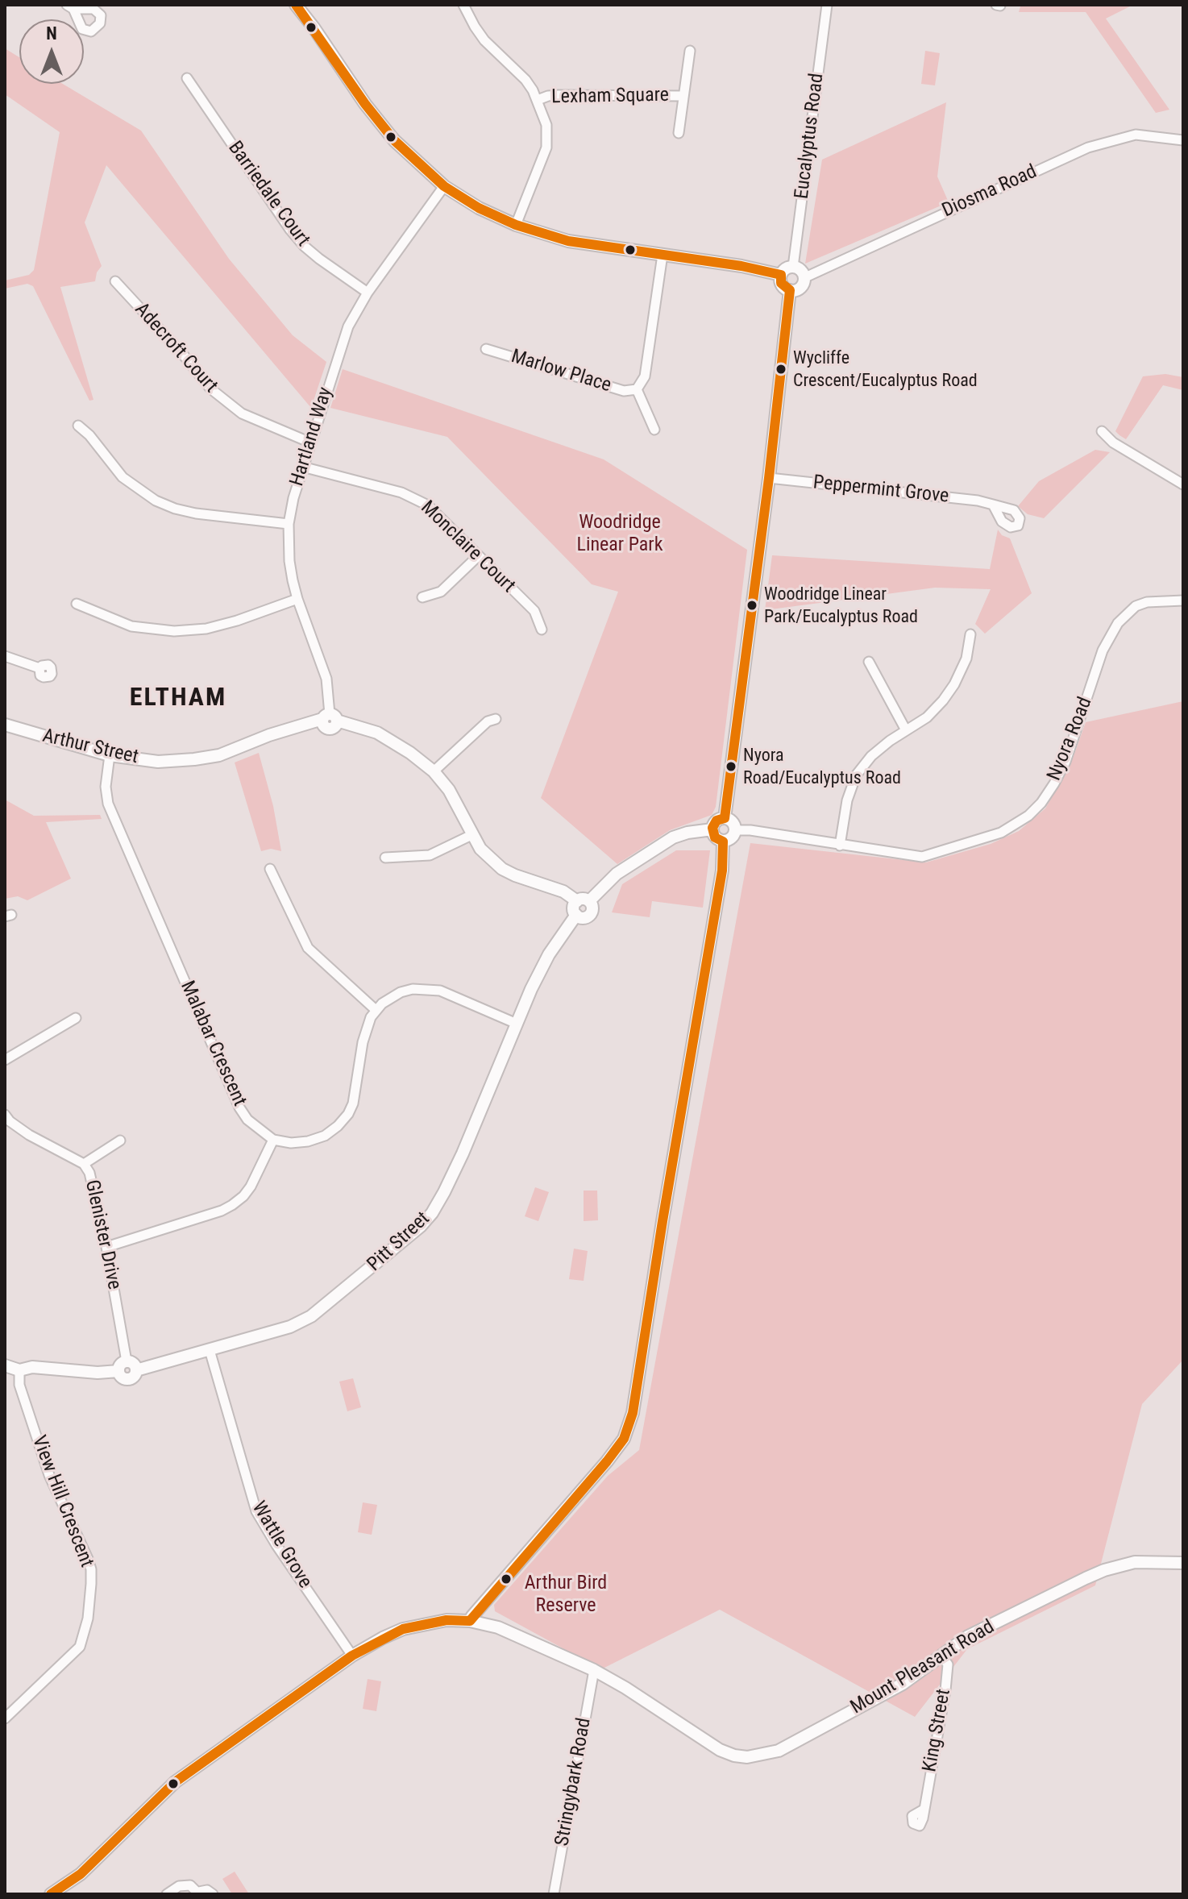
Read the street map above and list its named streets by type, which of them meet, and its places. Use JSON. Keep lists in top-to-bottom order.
{
  "streets": {
    "street": [
      "Lexham Square",
      "Eucalyptus Road",
      "Diosma Road",
      "Barriedale Court",
      "Adecroft Court",
      "Marlow Place",
      "Hartland Way",
      "Peppermint Grove",
      "Monclaire Court",
      "Nyora Road",
      "Arthur Street",
      "Malabar Crescent",
      "Glenister Drive",
      "Pitt Street",
      "View Hill Crescent",
      "Wattle Grove",
      "Mount Pleasant Road",
      "King Street",
      "Stringybark Road"
    ]
  },
  "crossings": [
    ["Eucalyptus Road", "Diosma Road"],
    ["Barriedale Court", "Hartland Way"],
    ["Adecroft Court", "Hartland Way"],
    ["Hartland Way", "Monclaire Court"],
    ["Hartland Way", "Arthur Street"],
    ["Arthur Street", "Malabar Crescent"],
    ["Arthur Street", "Pitt Street"],
    ["Glenister Drive", "Pitt Street"],
    ["Pitt Street", "Wattle Grove"],
    ["Wattle Grove", "Mount Pleasant Road"],
    ["Mount Pleasant Road", "King Street"],
    ["Mount Pleasant Road", "Stringybark Road"]
  ],
  "districts": ["ELTHAM"],
  "parks": ["Woodridge Linear Park", "Arthur Bird Reserve"],
  "places": ["Wycliffe Crescent/Eucalyptus Road", "Woodridge Linear Park/Eucalyptus Road", "Nyora Road/Eucalyptus Road"],
  "north": "top"
}
